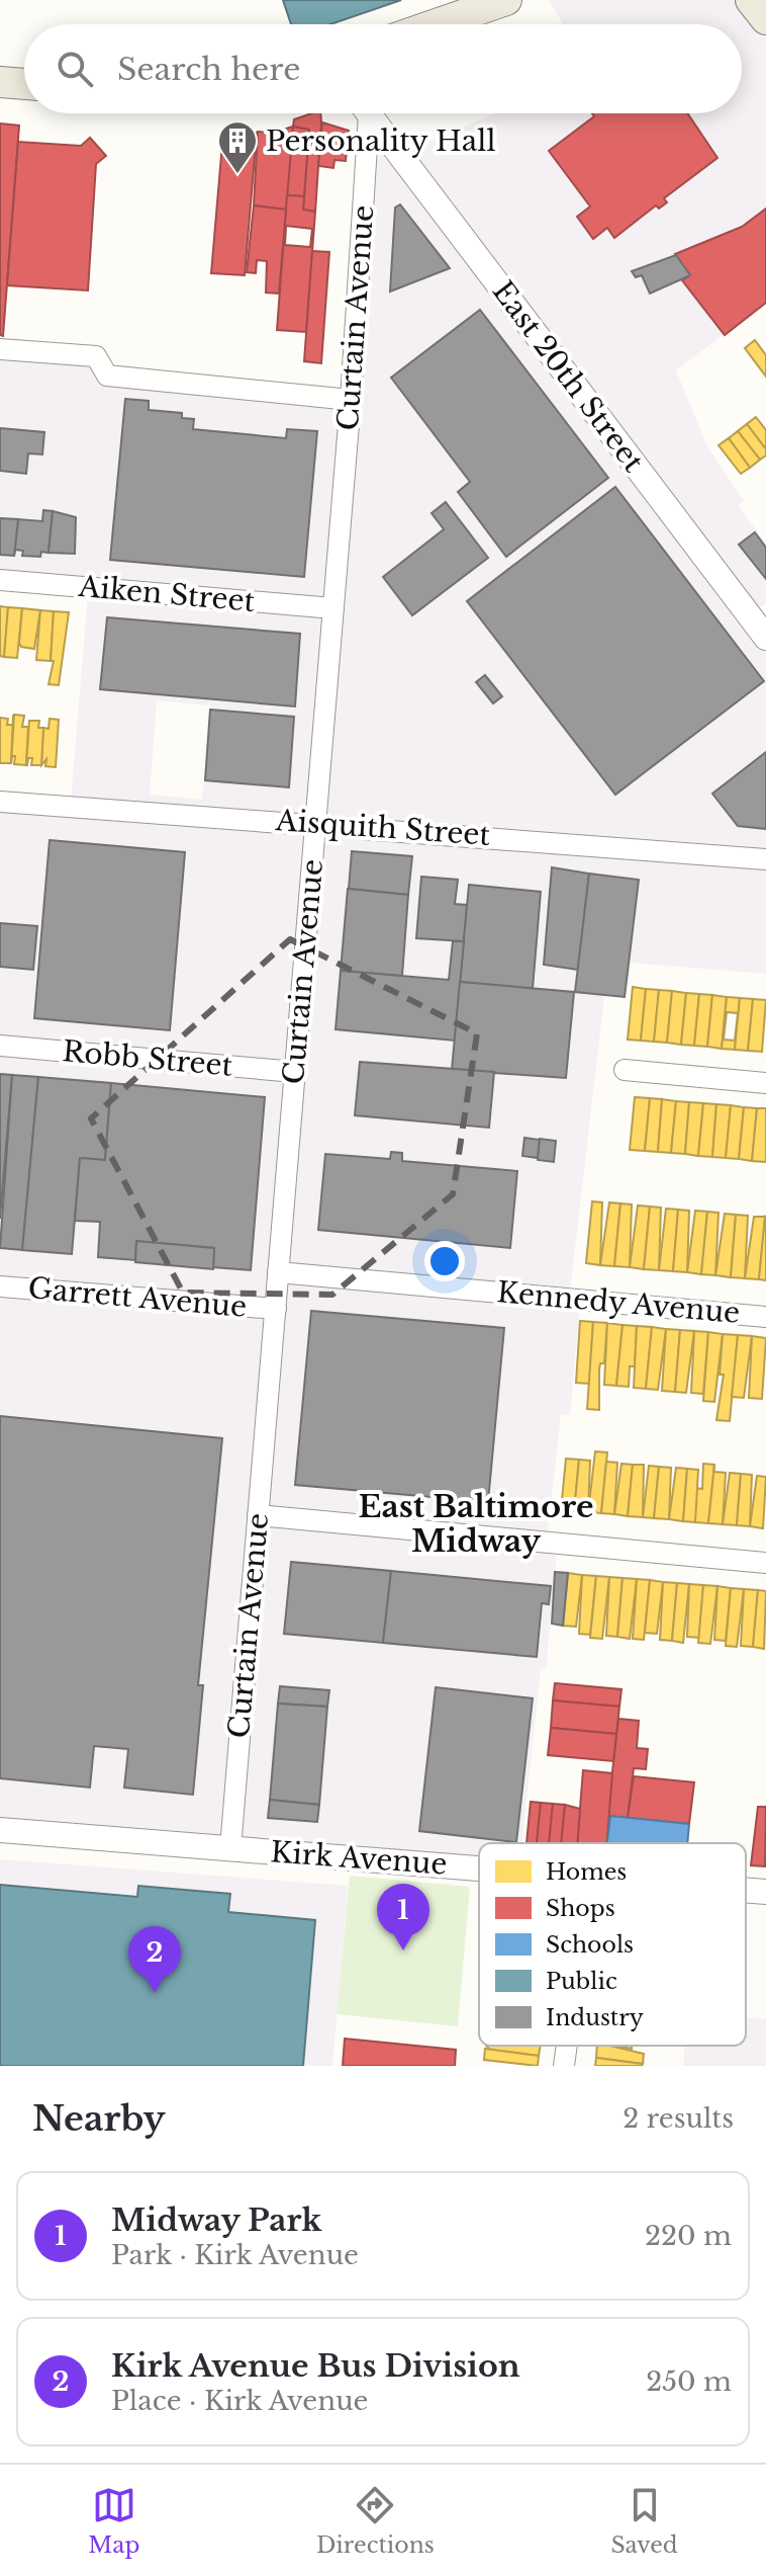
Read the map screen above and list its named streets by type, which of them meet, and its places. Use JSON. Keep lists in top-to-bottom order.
{
  "streets": {
    "street": [
      "Curtain Avenue",
      "East 20th Street",
      "Aiken Street",
      "Aisquith Street",
      "Robb Street",
      "Garrett Avenue",
      "Kennedy Avenue",
      "Kirk Avenue"
    ]
  },
  "crossings": [
    ["Curtain Avenue", "Aiken Street"],
    ["Curtain Avenue", "Aisquith Street"],
    ["Curtain Avenue", "Robb Street"],
    ["Curtain Avenue", "Garrett Avenue"],
    ["Curtain Avenue", "Kennedy Avenue"],
    ["Curtain Avenue", "Kirk Avenue"]
  ],
  "districts": ["East Baltimore Midway"],
  "places": {
    "building": ["Personality Hall"]
  },
  "legend": [
    "Homes",
    "Shops",
    "Schools",
    "Public",
    "Industry"
  ],
  "page": {
    "search": "Search here",
    "pins": ["1", "2"],
    "heading": ["Nearby", "2 results"],
    "list": [
      {
        "mark": "1",
        "name": "Midway Park",
        "note": "Park · Kirk Avenue",
        "value": "220 m"
      },
      {
        "mark": "2",
        "name": "Kirk Avenue Bus Division",
        "note": "Place · Kirk Avenue",
        "value": "250 m"
      }
    ],
    "nav": ["Map", "Directions", "Saved"]
  }
}
